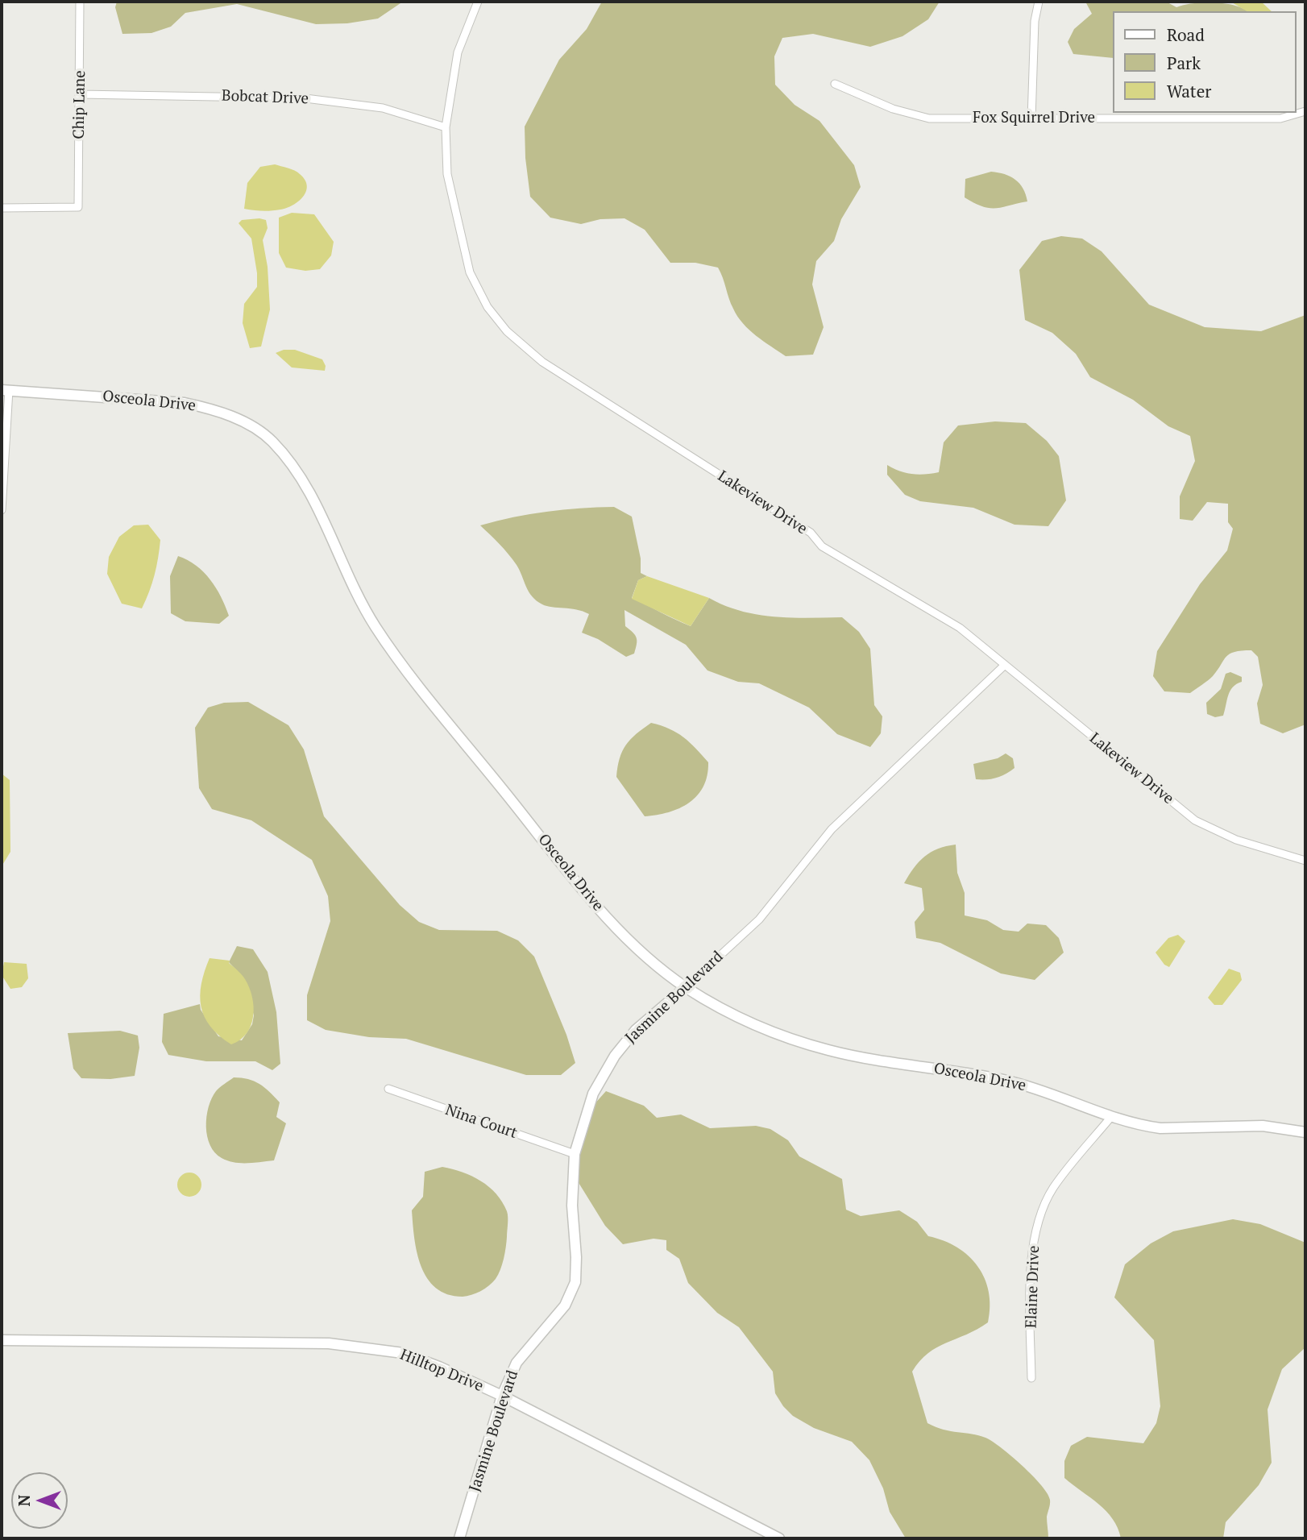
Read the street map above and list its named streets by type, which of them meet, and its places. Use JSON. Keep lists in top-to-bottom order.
{
  "streets": {
    "street": [
      "Bobcat Drive",
      "Chip Lane",
      "Fox Squirrel Drive",
      "Osceola Drive",
      "Lakeview Drive",
      "Jasmine Boulevard",
      "Nina Court",
      "Elaine Drive",
      "Hilltop Drive"
    ]
  },
  "crossings": [
    ["Bobcat Drive", "Chip Lane"],
    ["Bobcat Drive", "Lakeview Drive"],
    ["Osceola Drive", "Jasmine Boulevard"],
    ["Osceola Drive", "Elaine Drive"],
    ["Lakeview Drive", "Jasmine Boulevard"],
    ["Jasmine Boulevard", "Nina Court"],
    ["Jasmine Boulevard", "Hilltop Drive"]
  ],
  "legend": ["Road", "Park", "Water"],
  "north": "left"
}
